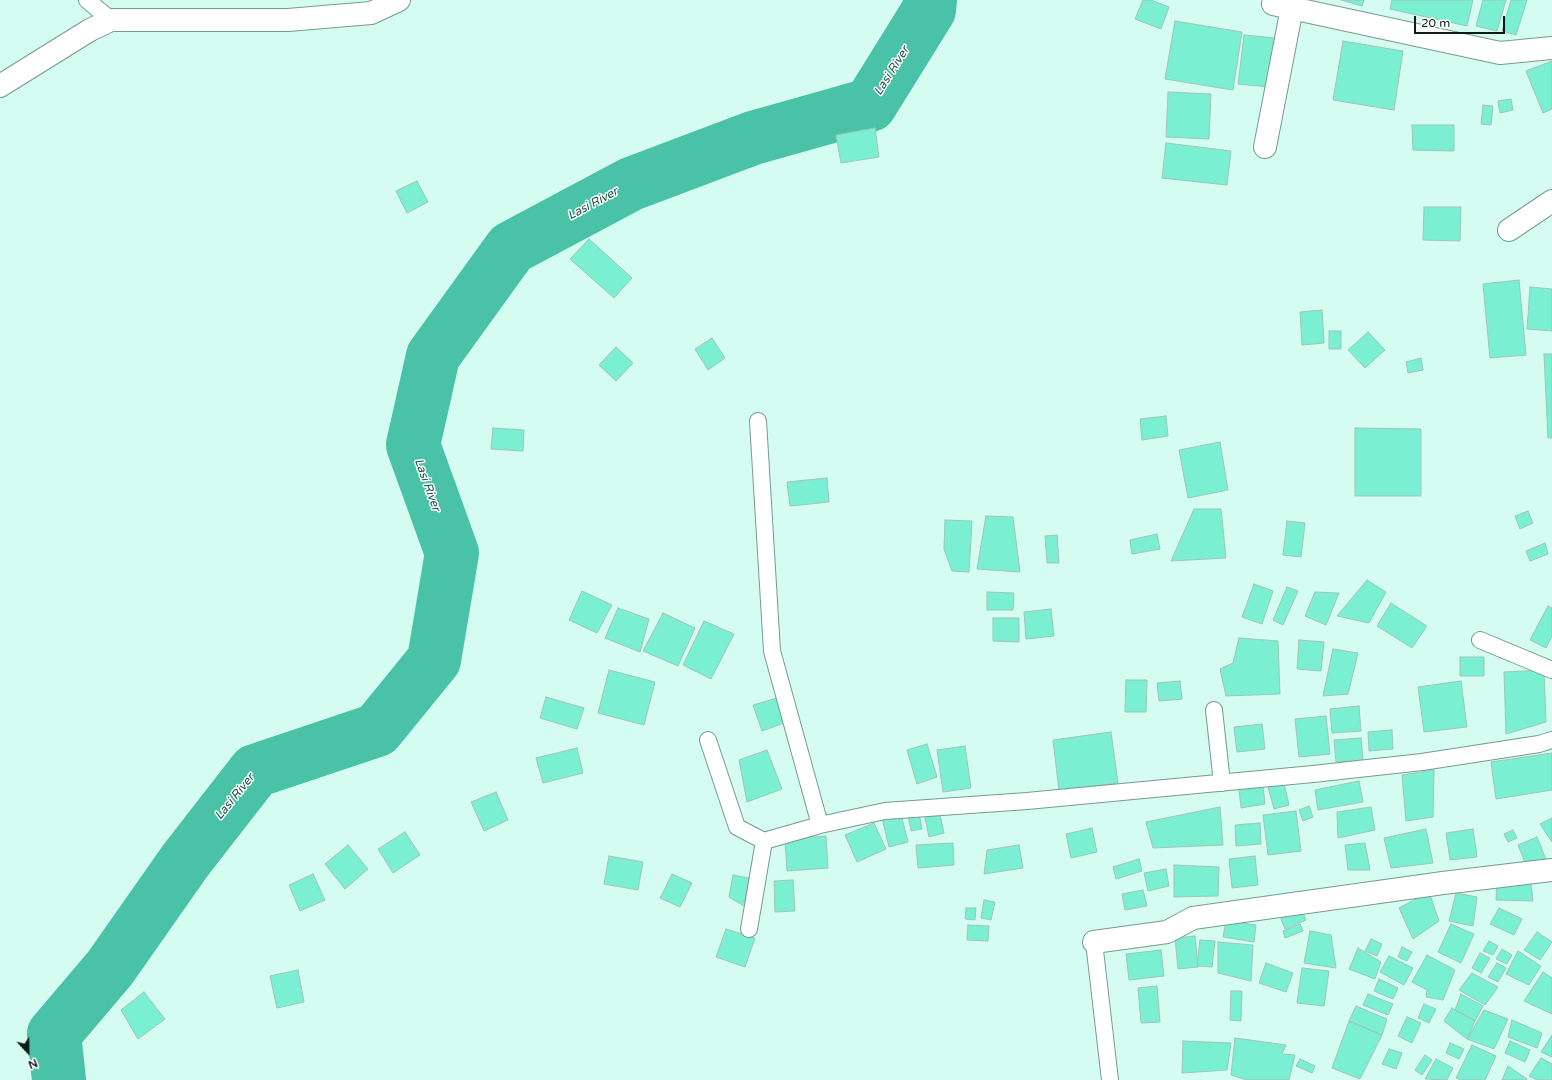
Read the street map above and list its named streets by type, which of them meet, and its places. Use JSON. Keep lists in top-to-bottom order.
{
  "water": ["Lasi River"],
  "scale_bar": "20 m",
  "north": "bottom"
}
